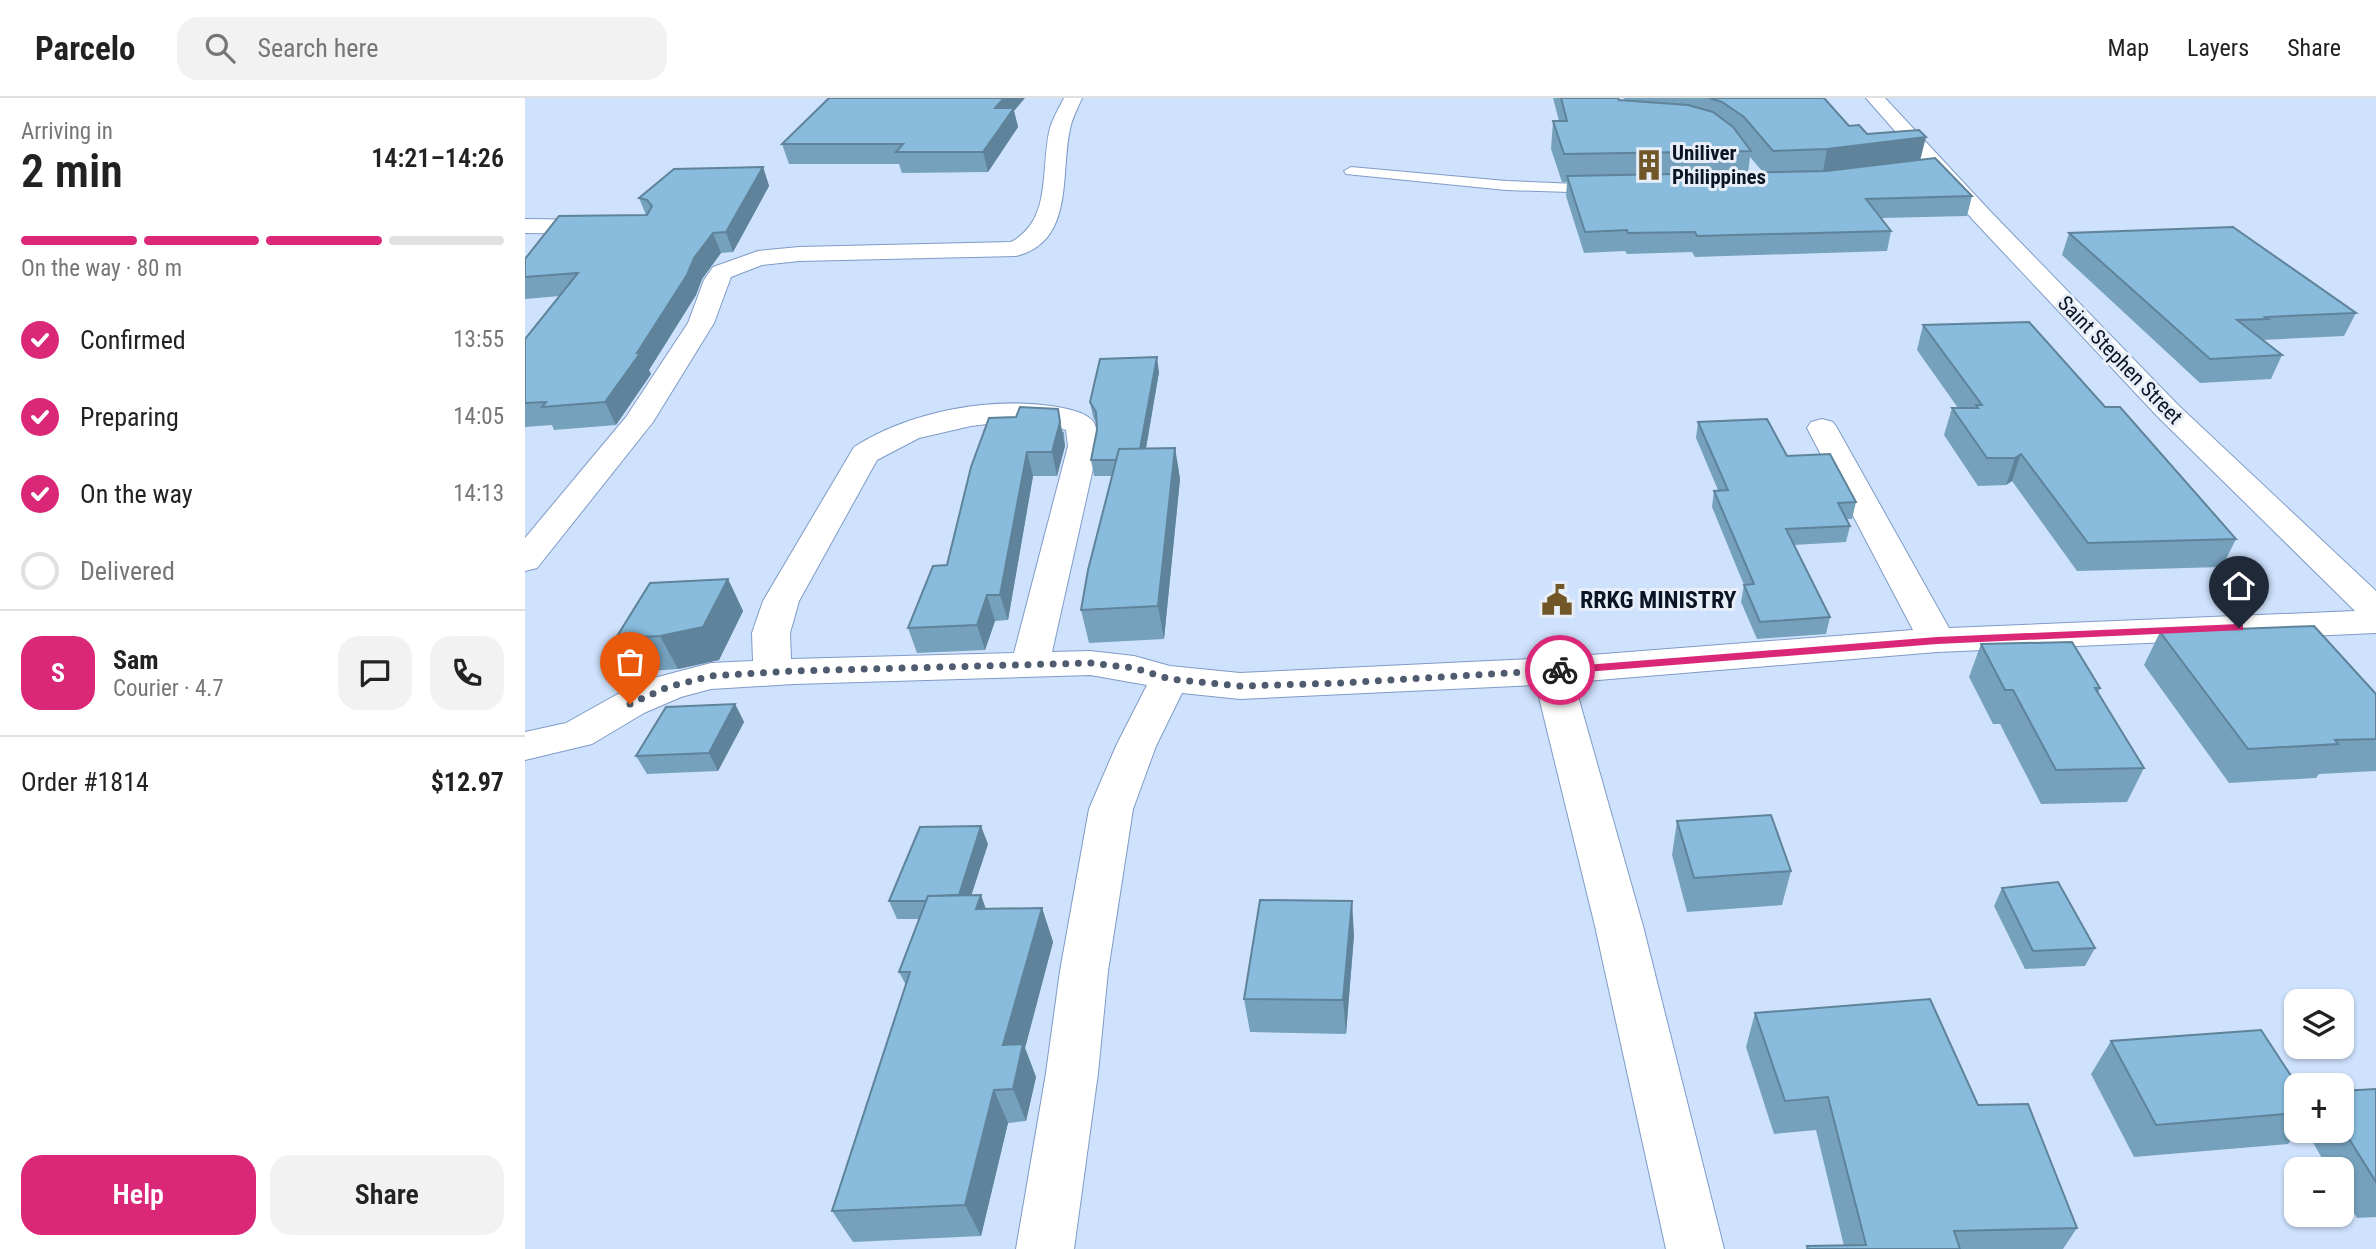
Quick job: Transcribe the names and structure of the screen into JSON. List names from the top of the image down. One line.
{"streets":{"street":["Saint Stephen Street"]},"places":{"building":["Uniliver Philippines"],"public building":["RRKG MINISTRY"]},"page":{"header":"Parcelo","search":"Search here","nav":["Map","Layers","Share"],"heading":["2 min","Arriving in","14:21–14:26"],"panel":["Sam","Courier · 4.7","Order #1814","$12.97"],"bar":"On the way · 80 m","list":[["Confirmed","13:55"],["Preparing","14:05"],["On the way","14:13"],"Delivered"],"round":"S","map_buttons":["+","−"],"buttons":["Help","Share"]}}
